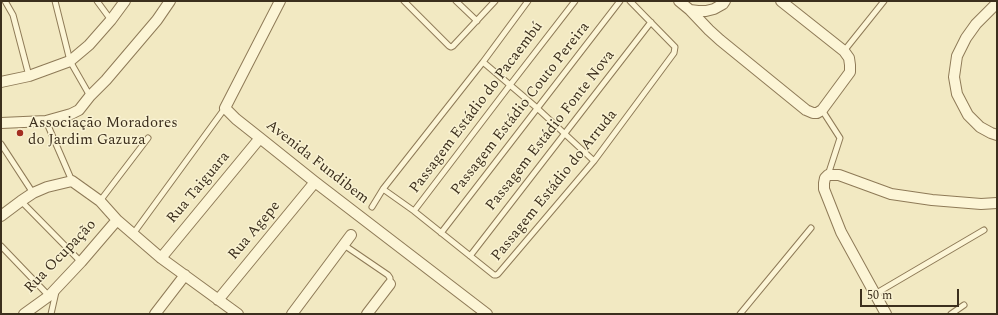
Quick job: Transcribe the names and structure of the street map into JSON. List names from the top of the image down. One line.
{"streets":{"street":["Avenida Fundibem","Rua Taiguara","Rua Agepe","Rua Ocupação"],"lane":["Passagem Estádio do Pacaembú","Passagem Estádio Couto Pereira","Passagem Estádio Fonte Nova","Passagem Estádio do Arruda"]},"crossings":[["Passagem Estádio do Pacaembú","Passagem Estádio do Arruda"],["Passagem Estádio Couto Pereira","Passagem Estádio do Arruda"],["Passagem Estádio Fonte Nova","Passagem Estádio do Arruda"],["Avenida Fundibem","Rua Taiguara"],["Avenida Fundibem","Rua Agepe"]],"places":["Associação Moradores do Jardim Gazuza"],"scale_bar":"50 m"}
